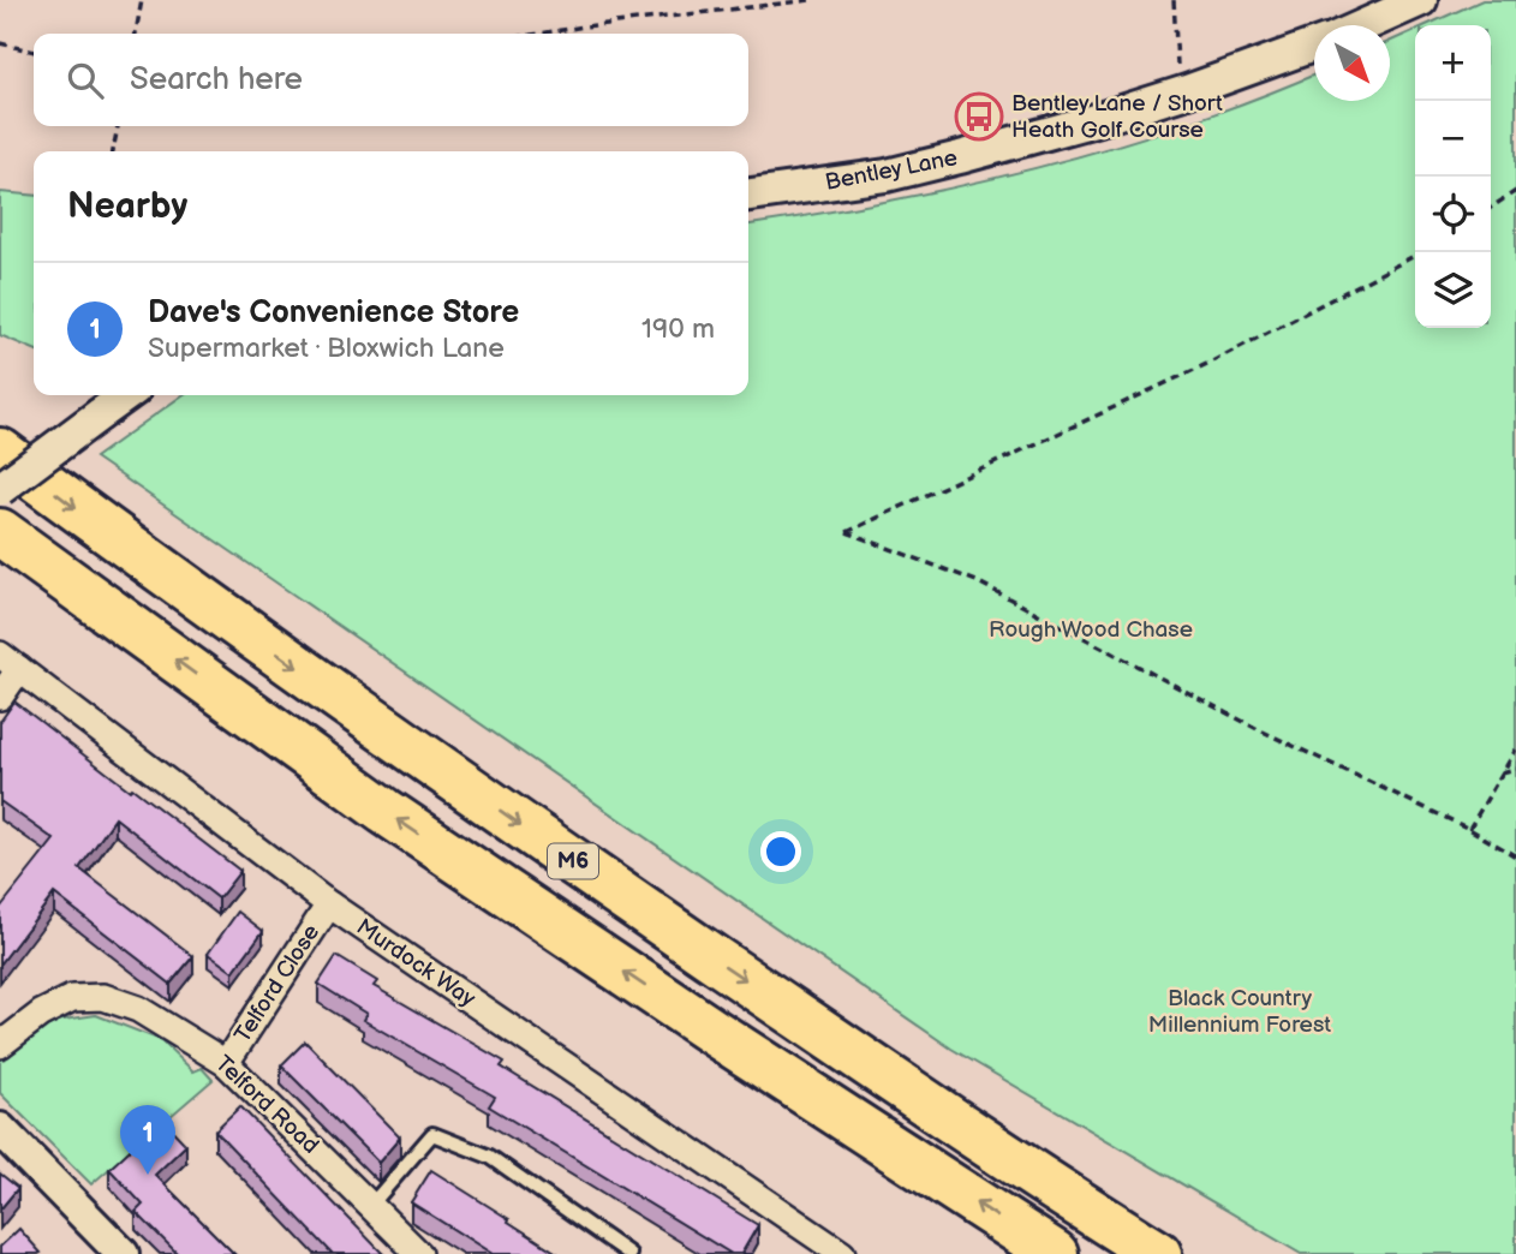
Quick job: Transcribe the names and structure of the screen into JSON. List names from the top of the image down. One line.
{"streets":{"highway":["M6"],"street":["Bentley Lane","Murdock Way","Telford Close","Telford Road"]},"crossings":[["Murdock Way","Telford Close"],["Telford Close","Telford Road"]],"parks":["Rough Wood Chase","Black Country Millennium Forest"],"places":{"bus stop":["Bentley Lane / Short Heath Golf Course"]},"north":"bottom right","page":{"map_buttons":["+","−"],"search":"Search here","heading":"Nearby","list":[{"mark":"1","name":"Dave's Convenience Store","note":"Supermarket · Bloxwich Lane","value":"190 m"}],"pins":"1"}}
